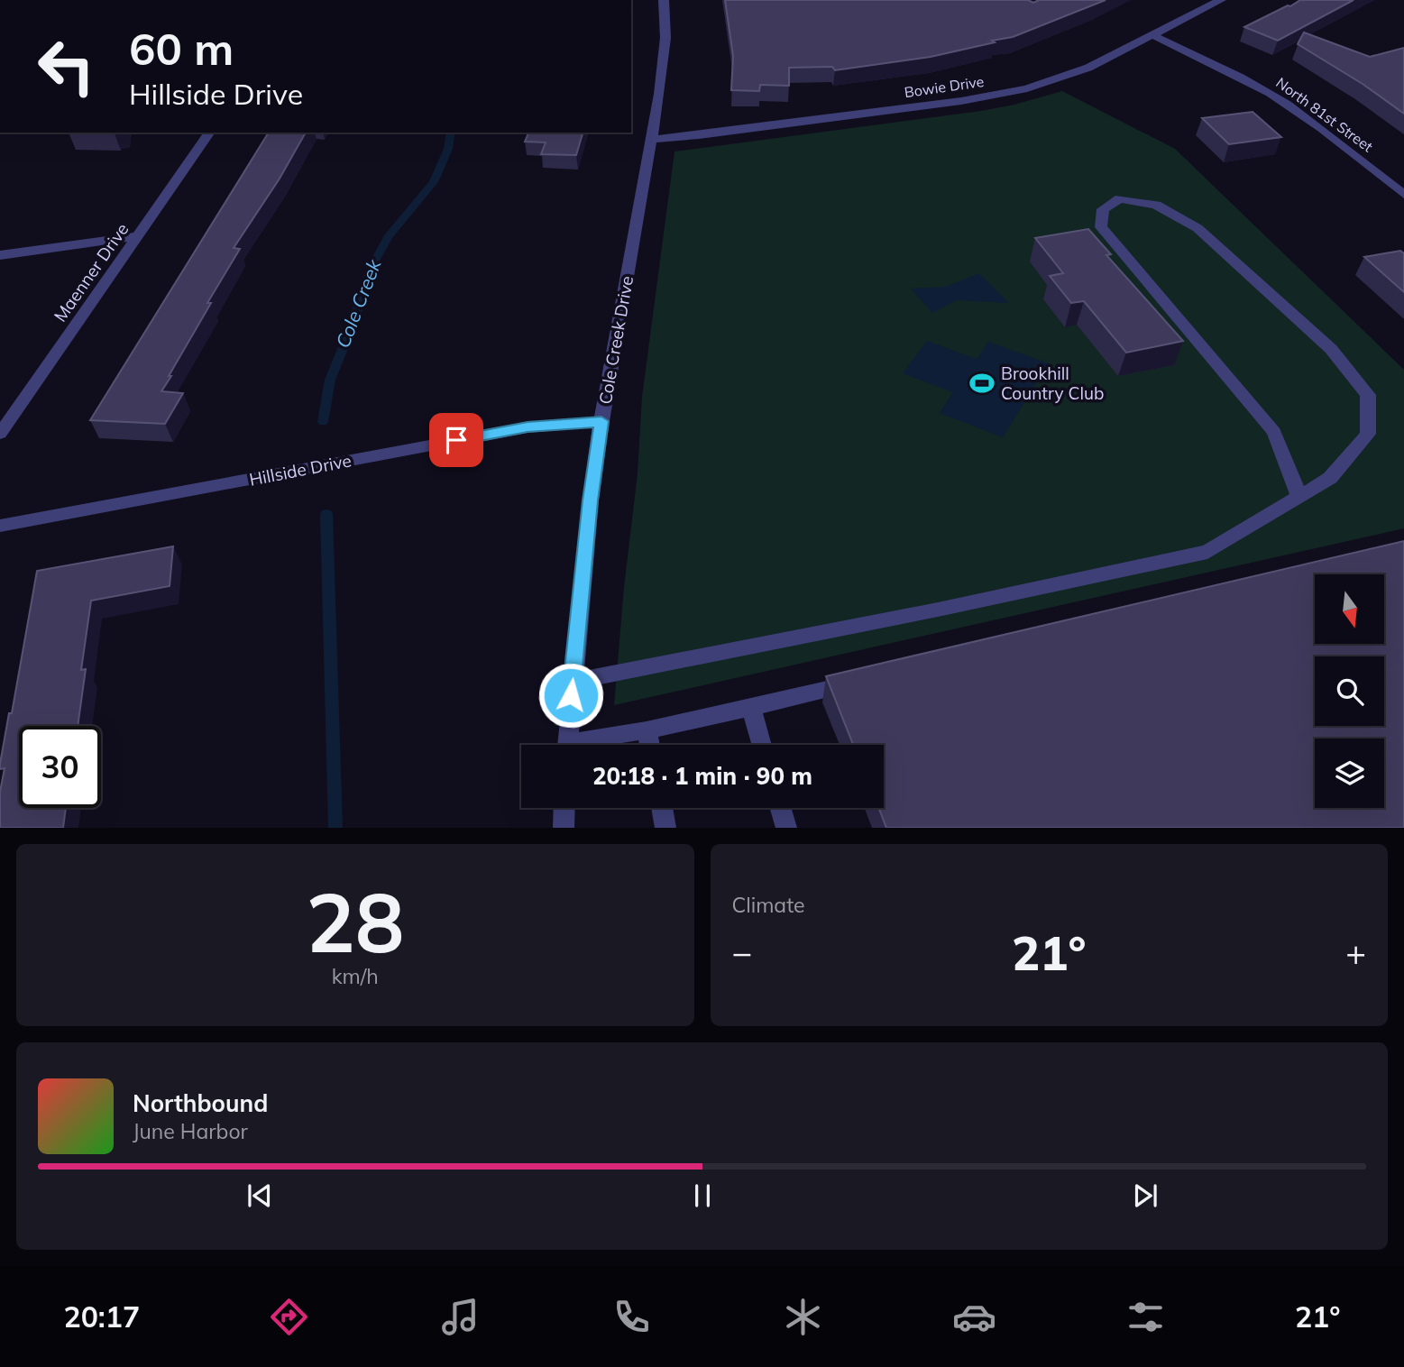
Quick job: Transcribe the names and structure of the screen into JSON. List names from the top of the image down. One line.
{"streets":{"street":["Bowie Drive","North 81st Street","Maenner Drive","Cole Creek Drive","Hillside Drive"]},"crossings":[["Bowie Drive","North 81st Street"],["Bowie Drive","Cole Creek Drive"],["Cole Creek Drive","Hillside Drive"]],"water":["Cole Creek"],"places":{"sports":["Brookhill Country Club"]},"north":"bottom","page":{"turn":["60 m","Hillside Drive"],"limit":"30","trip":"20:18 · 1 min · 90 m","tile":[["28","km/h"],"Climate"],"heat":["−","21°","+"],"song":["Northbound","June Harbor"],"tabs":["20:17","21°"]}}
